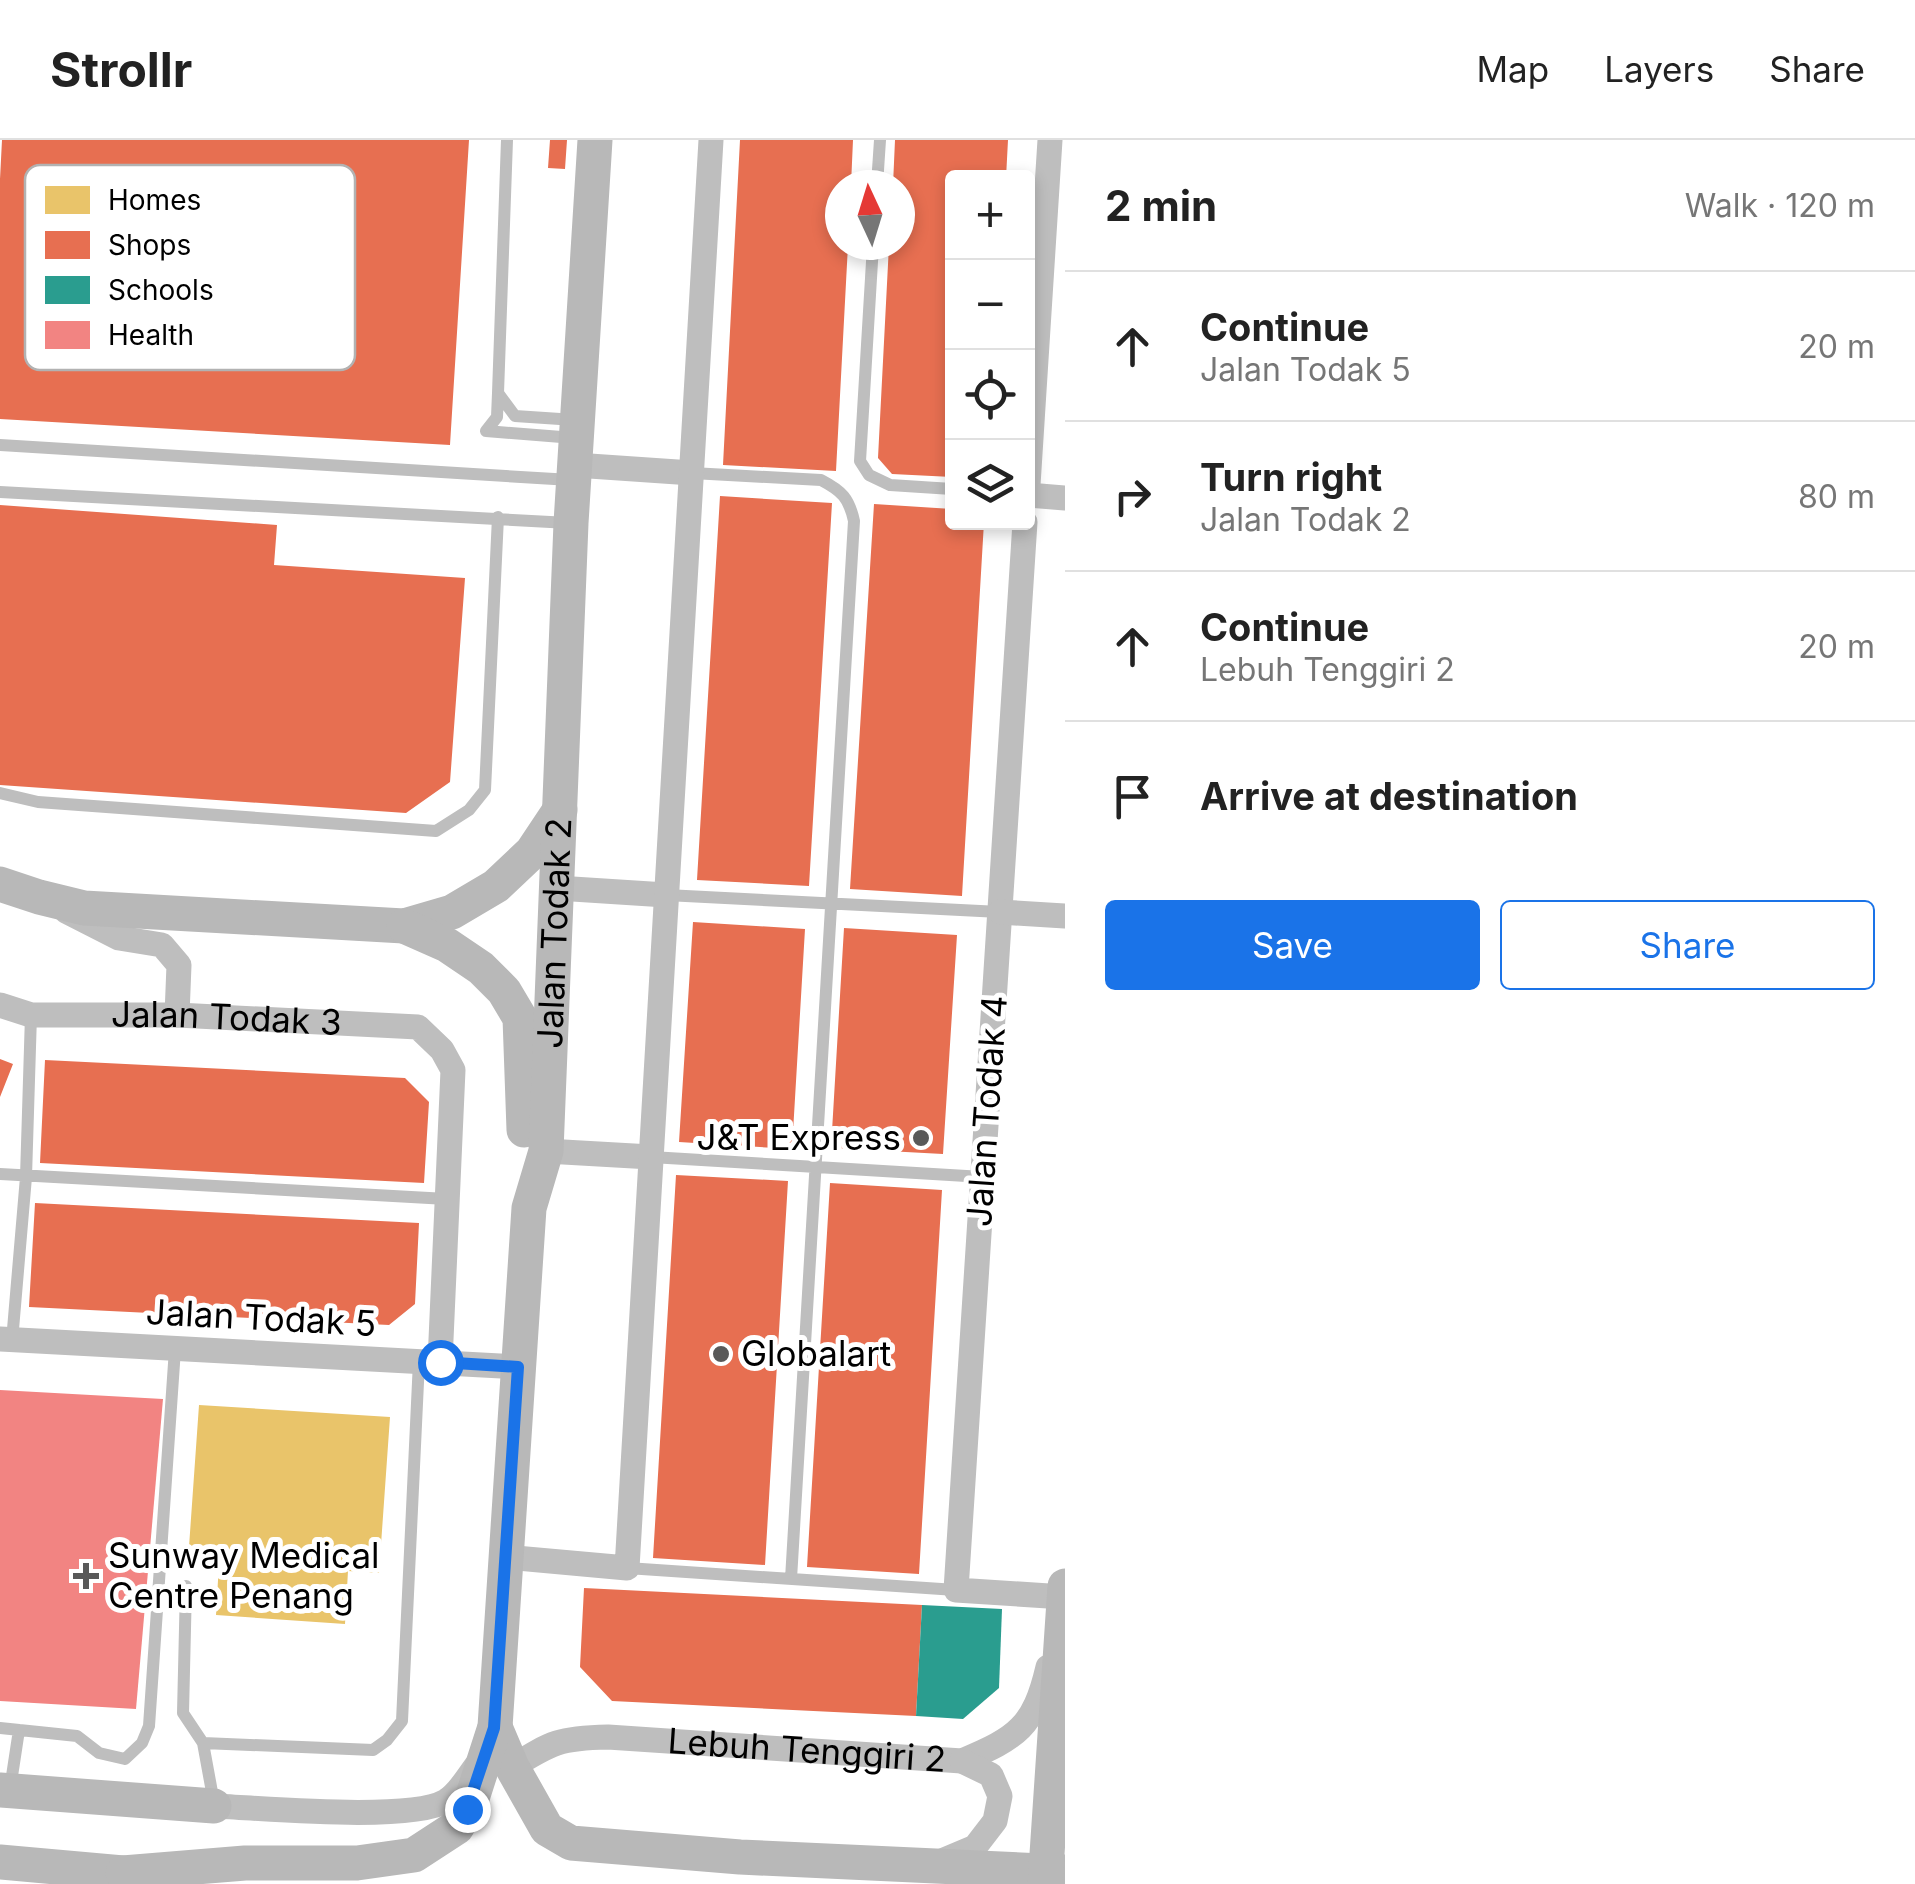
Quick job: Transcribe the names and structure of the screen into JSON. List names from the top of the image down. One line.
{"streets":{"main road":["Jalan Todak 2"],"street":["Jalan Todak 3","Jalan Todak 4","Jalan Todak 5","Lebuh Tenggiri 2"]},"crossings":[["Jalan Todak 2","Jalan Todak 5"],["Jalan Todak 2","Lebuh Tenggiri 2"]],"places":{"other":["J&T Express","Globalart"],"health":["Sunway Medical Centre Penang"]},"legend":["Homes","Shops","Schools","Health"],"north":"top","page":{"header":"Strollr","nav":["Map","Layers","Share"],"heading":["2 min","Walk · 120 m"],"map_buttons":["+","−"],"list":[["Continue","Jalan Todak 5","20 m"],["Turn right","Jalan Todak 2","80 m"],["Continue","Lebuh Tenggiri 2","20 m"],"Arrive at destination"],"buttons":["Save","Share"]}}
